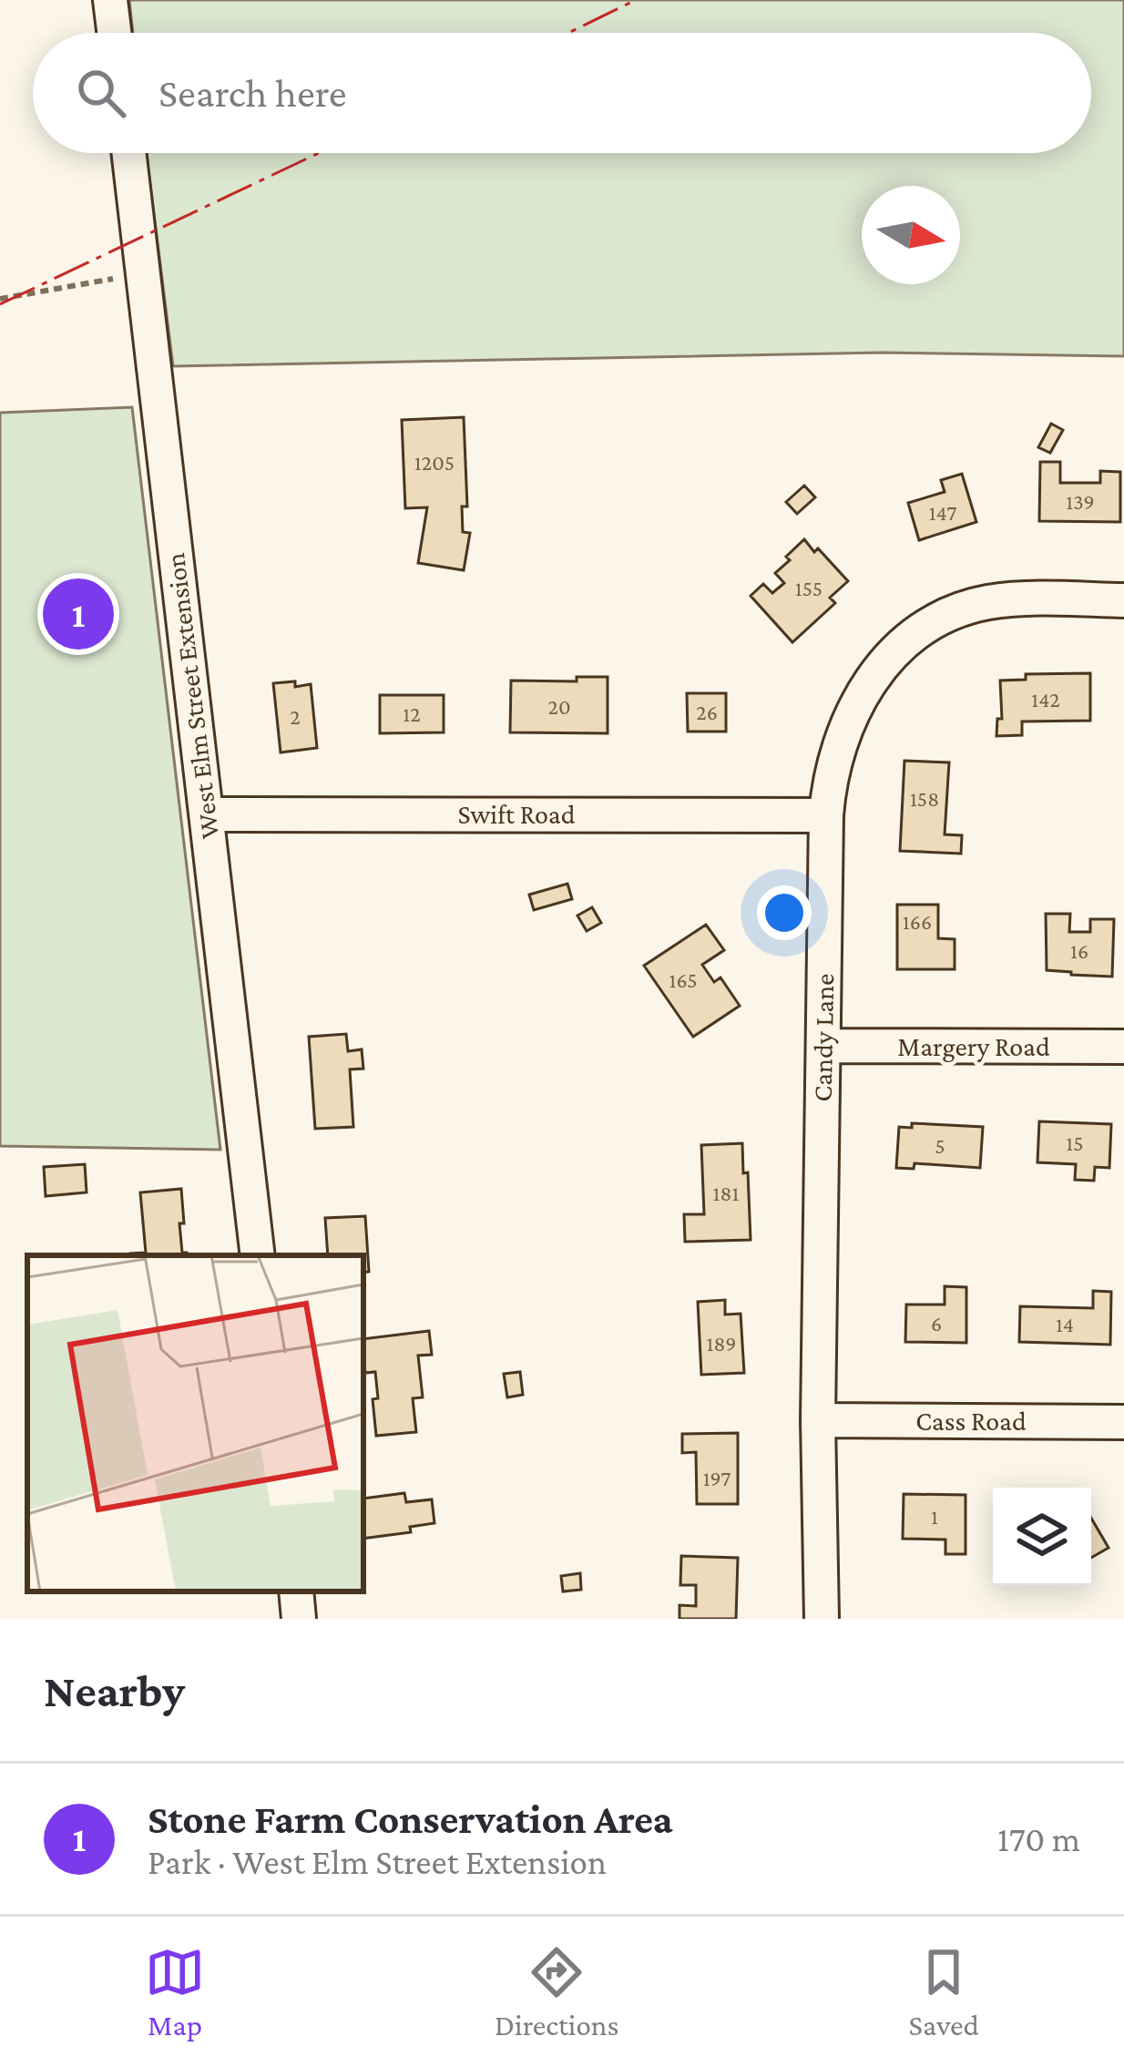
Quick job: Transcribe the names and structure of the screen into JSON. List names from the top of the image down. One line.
{"streets":{"street":["West Elm Street Extension","Swift Road","Candy Lane","Margery Road","Cass Road"]},"crossings":[["West Elm Street Extension","Swift Road"],["Swift Road","Candy Lane"],["Candy Lane","Margery Road"],["Candy Lane","Cass Road"]],"house_numbers":["1205","139","147","155","142","20","26","12","2","158","166","16","165","15","5","181","6","14","189","197","1"],"north":"right","page":{"search":"Search here","pins":"1","heading":"Nearby","list":[{"mark":"1","name":"Stone Farm Conservation Area","note":"Park · West Elm Street Extension","value":"170 m"}],"nav":["Map","Directions","Saved"]}}
